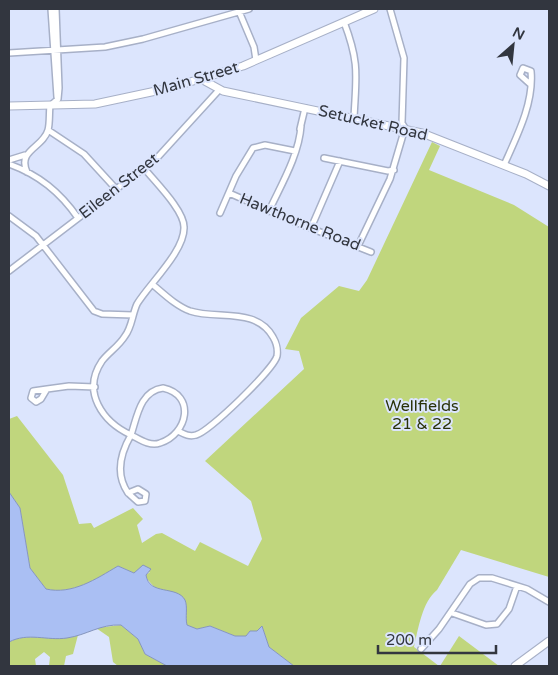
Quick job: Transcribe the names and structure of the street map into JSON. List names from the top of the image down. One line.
{"streets":{"main road":["Main Street","Setucket Road"],"street":["Eileen Street","Hawthorne Road"]},"crossings":[["Main Street","Setucket Road"],["Setucket Road","Eileen Street"]],"parks":["Wellfields 21 & 22"],"scale_bar":"200 m","north":"top right"}
